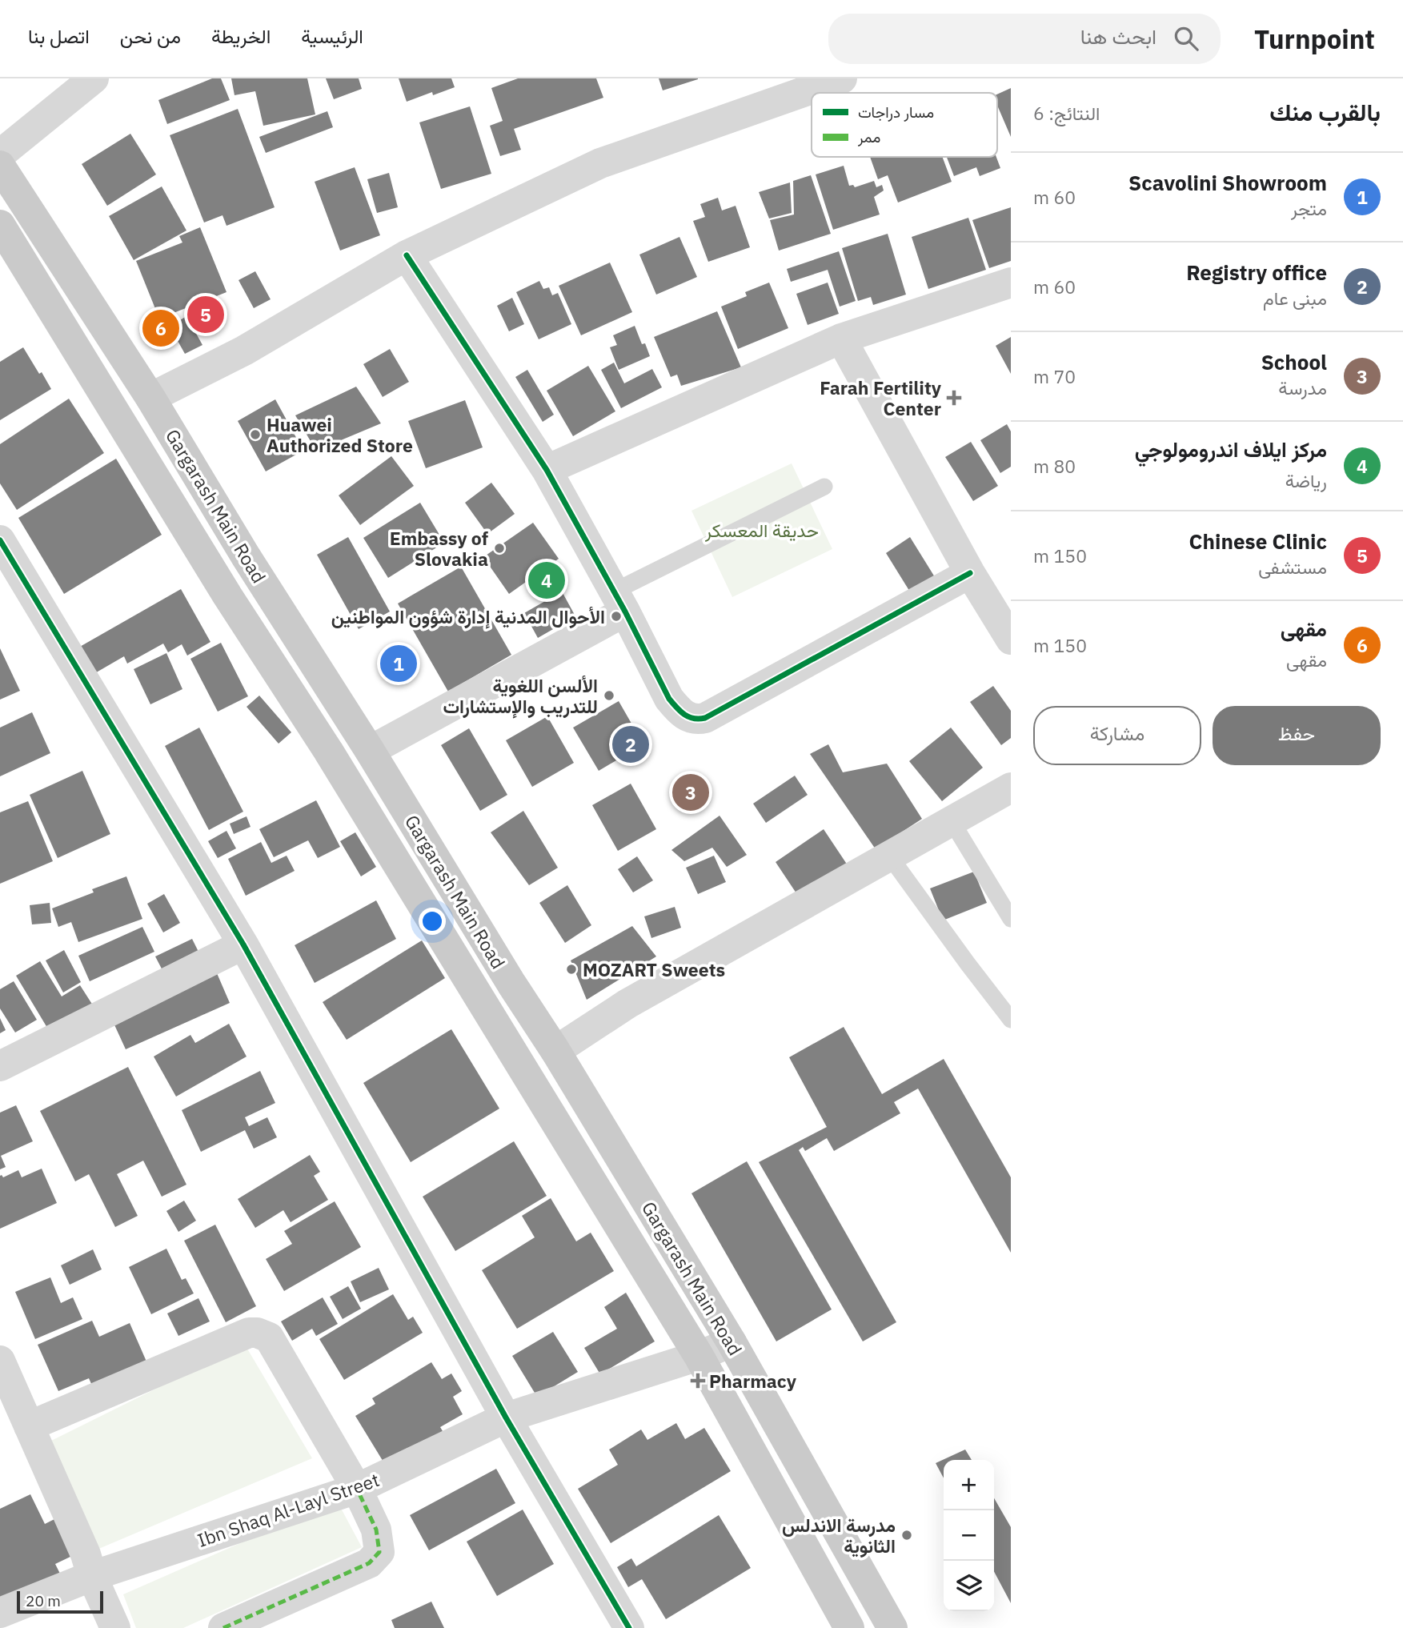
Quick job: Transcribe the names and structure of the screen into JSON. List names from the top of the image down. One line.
{"streets":{"main road":["Gargarash Main Road"],"street":["Ibn Shaq Al-Layl Street"]},"crossings":[["Gargarash Main Road","Ibn Shaq Al-Layl Street"]],"parks":["حديقة المعسكر"],"places":{"health":["Farah Fertility Center","Pharmacy"],"other":["Huawei Authorized Store","Embassy of Slovakia","الأحوال المدنية إدارة شؤون المواطنين","الألسن اللغوية للتدريب والإستشارات","MOZART Sweets","مدرسة الاندلس الثانوية"]},"legend":["مسار دراجات","ممر"],"scale_bar":"20 m","page":{"header":"Turnpoint","search":"ابحث هنا","nav":["الرئيسية","الخريطة","من نحن","اتصل بنا"],"heading":["بالقرب منك","النتائج: 6"],"list":[{"mark":"1","name":"Scavolini Showroom","note":"متجر","value":"60 m"},{"mark":"2","name":"Registry office","note":"مبنى عام","value":"60 m"},{"mark":"3","name":"School","note":"مدرسة","value":"70 m"},{"mark":"4","name":"مركز ايلاف اندرومولوجي","note":"رياضة","value":"80 m"},{"mark":"5","name":"Chinese Clinic","note":"مستشفى","value":"150 m"},{"mark":"6","name":"مقهى","note":"مقهى","value":"150 m"}],"pins":["5","6","4","1","2","3"],"buttons":["حفظ","مشاركة"],"map_buttons":["+","−"],"scale":"20 m"}}
